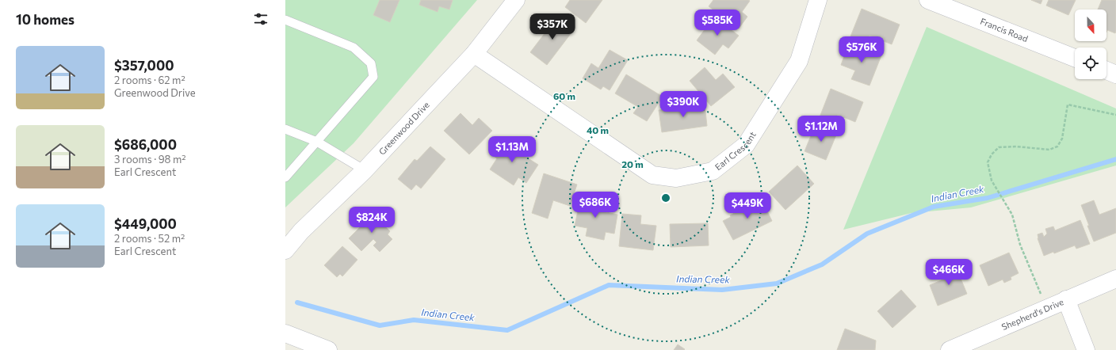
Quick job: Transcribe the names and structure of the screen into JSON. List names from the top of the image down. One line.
{"streets":{"street":["Francis Road","Greenwood Drive","Earl Crescent","Shepherd's Drive"]},"crossings":[["Greenwood Drive","Earl Crescent"]],"water":["Indian Creek"],"north":"bottom","page":{"heading":"10 homes","price":["$585K","$357K","$576K","$390K","$1.12M","$1.13M","$686K","$449K","$824K","$466K"],"list":[{"name":"$357,000","note":"2 rooms · 62 m² · Greenwood Drive"},{"name":"$686,000","note":"3 rooms · 98 m² · Earl Crescent"},{"name":"$449,000","note":"2 rooms · 52 m² · Earl Crescent"}]},"rings":["60 m","40 m","20 m"]}
